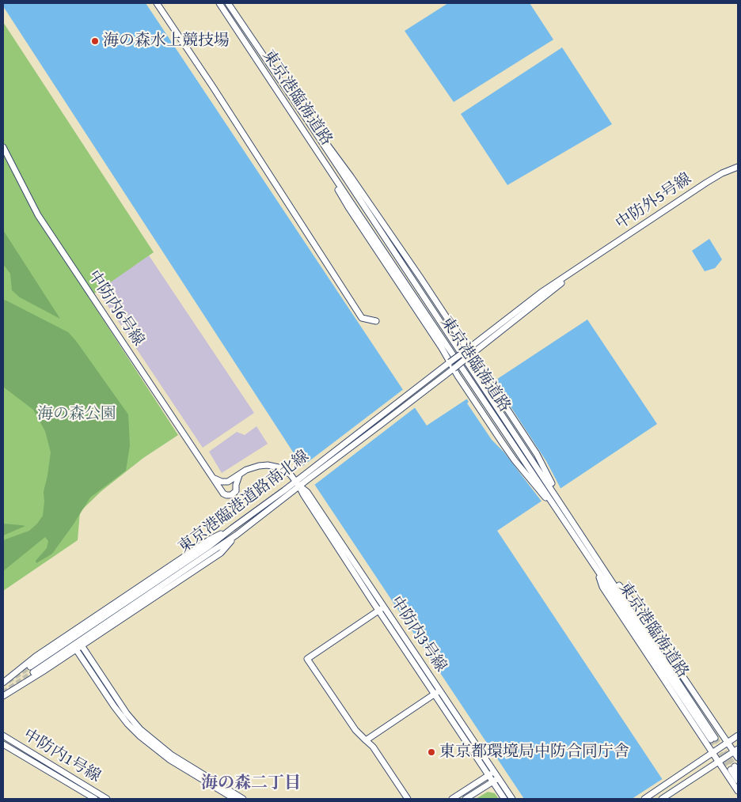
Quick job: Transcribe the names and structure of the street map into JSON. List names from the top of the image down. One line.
{"streets":{"street":["東京港臨海道路","中防外5号線","中防内6号線","東京港臨港道路南北線","中防内3号線","中防内1号線"]},"crossings":[["中防外5号線","東京港臨港道路南北線"],["東京港臨港道路南北線","中防内3号線"]],"districts":["海の森二丁目"],"parks":["海の森公園"],"places":["海の森水上競技場","東京都環境局中防合同庁舎"]}
